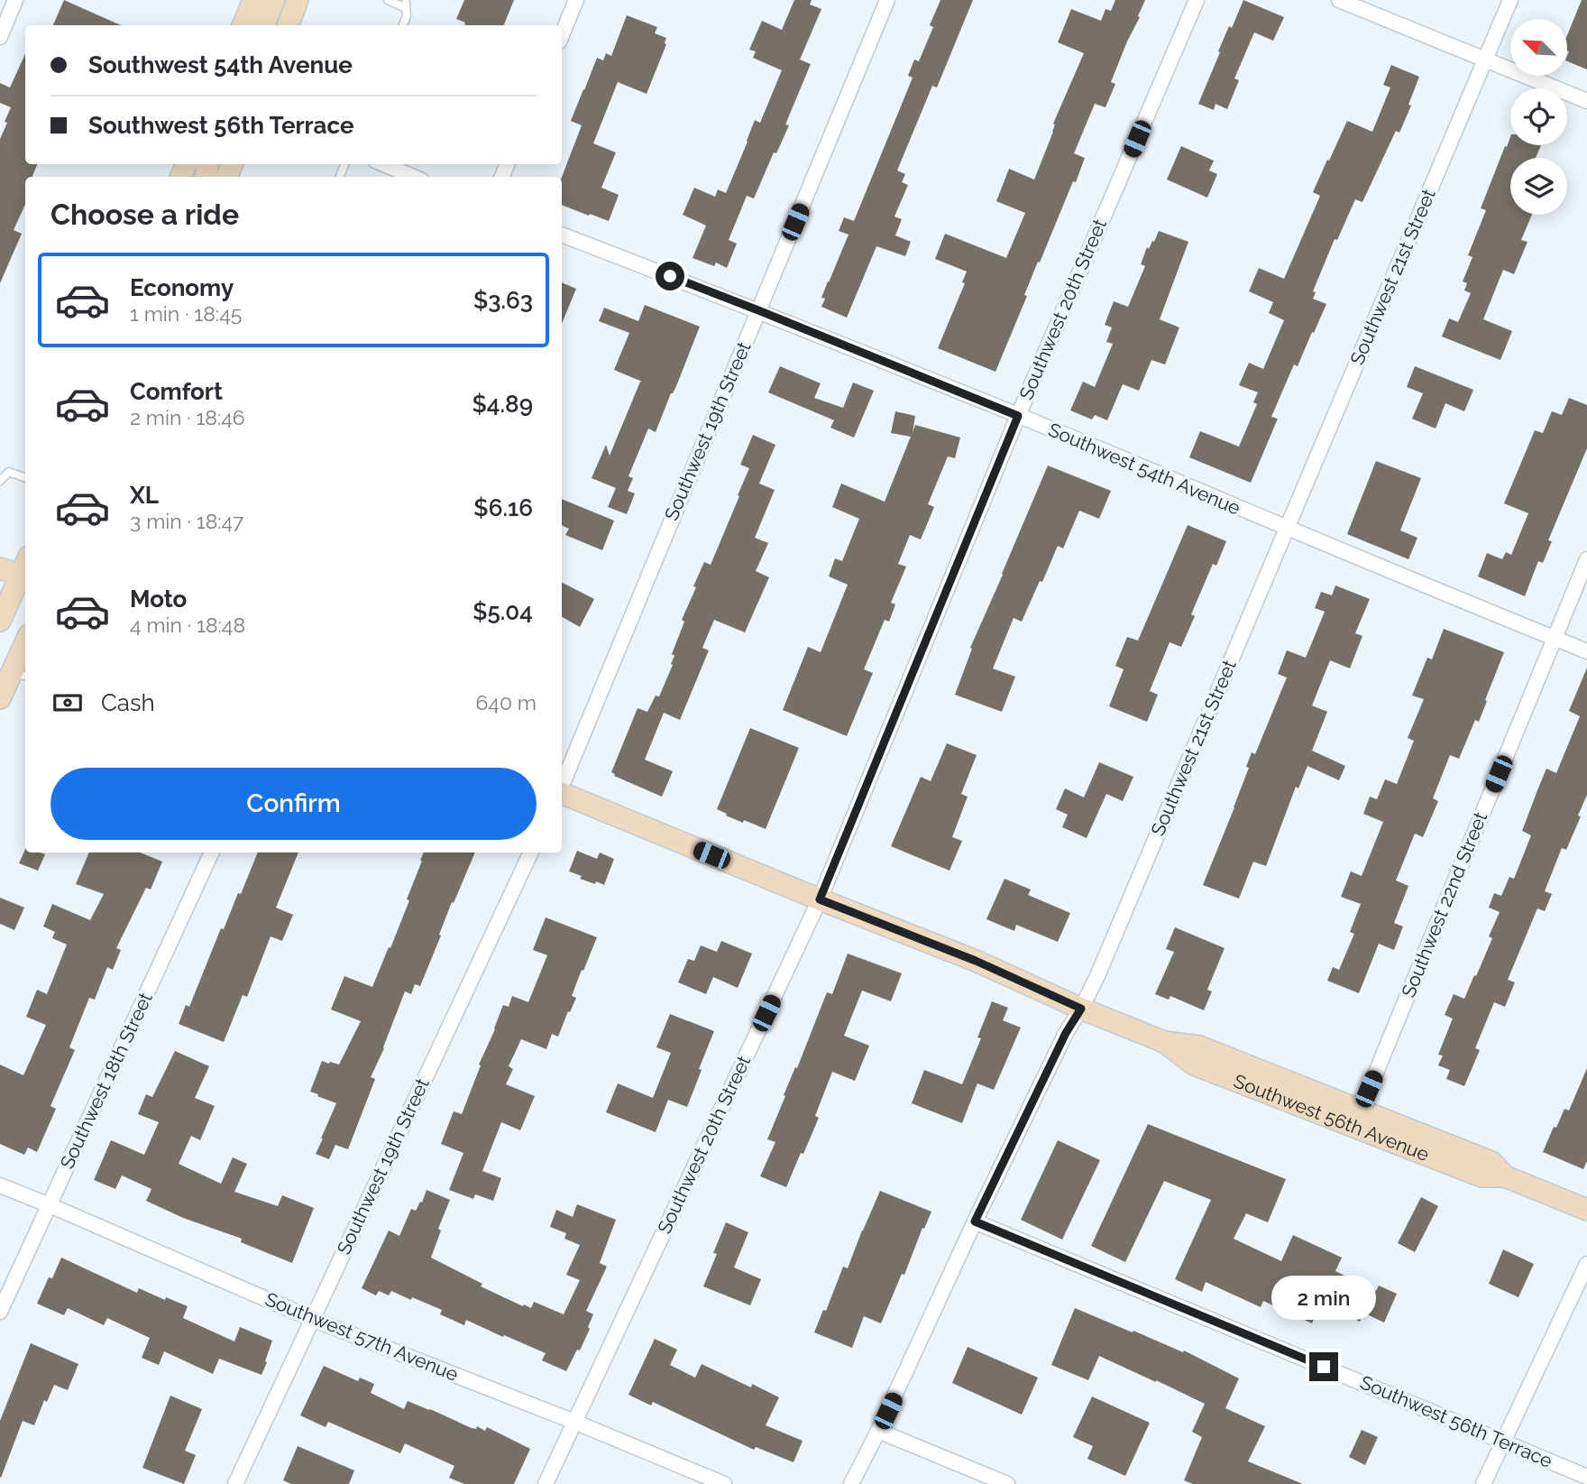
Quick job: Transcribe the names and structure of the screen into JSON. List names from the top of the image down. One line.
{"streets":{"street":["Southwest 21st Street","Southwest 20th Street","Southwest 19th Street","Southwest 54th Avenue","Southwest 22nd Street","Southwest 18th Street","Southwest 56th Avenue","Southwest 57th Avenue","Southwest 56th Terrace"]},"crossings":[["Southwest 21st Street","Southwest 54th Avenue"],["Southwest 21st Street","Southwest 56th Avenue"],["Southwest 21st Street","Southwest 56th Terrace"],["Southwest 20th Street","Southwest 54th Avenue"],["Southwest 20th Street","Southwest 56th Avenue"],["Southwest 20th Street","Southwest 57th Avenue"],["Southwest 19th Street","Southwest 54th Avenue"],["Southwest 19th Street","Southwest 57th Avenue"],["Southwest 54th Avenue","Southwest 22nd Street"],["Southwest 22nd Street","Southwest 56th Avenue"],["Southwest 18th Street","Southwest 57th Avenue"]],"north":"top left","page":{"banner":["Southwest 54th Avenue","Southwest 56th Terrace"],"heading":"Choose a ride","list":[{"name":"Economy","note":"1 min · 18:45","value":"$3.63"},{"name":"Comfort","note":"2 min · 18:46","value":"$4.89"},{"name":"XL","note":"3 min · 18:47","value":"$6.16"},{"name":"Moto","note":"4 min · 18:48","value":"$5.04"}],"pay":["Cash","640 m"],"buttons":"Confirm","bubble":"2 min"}}
